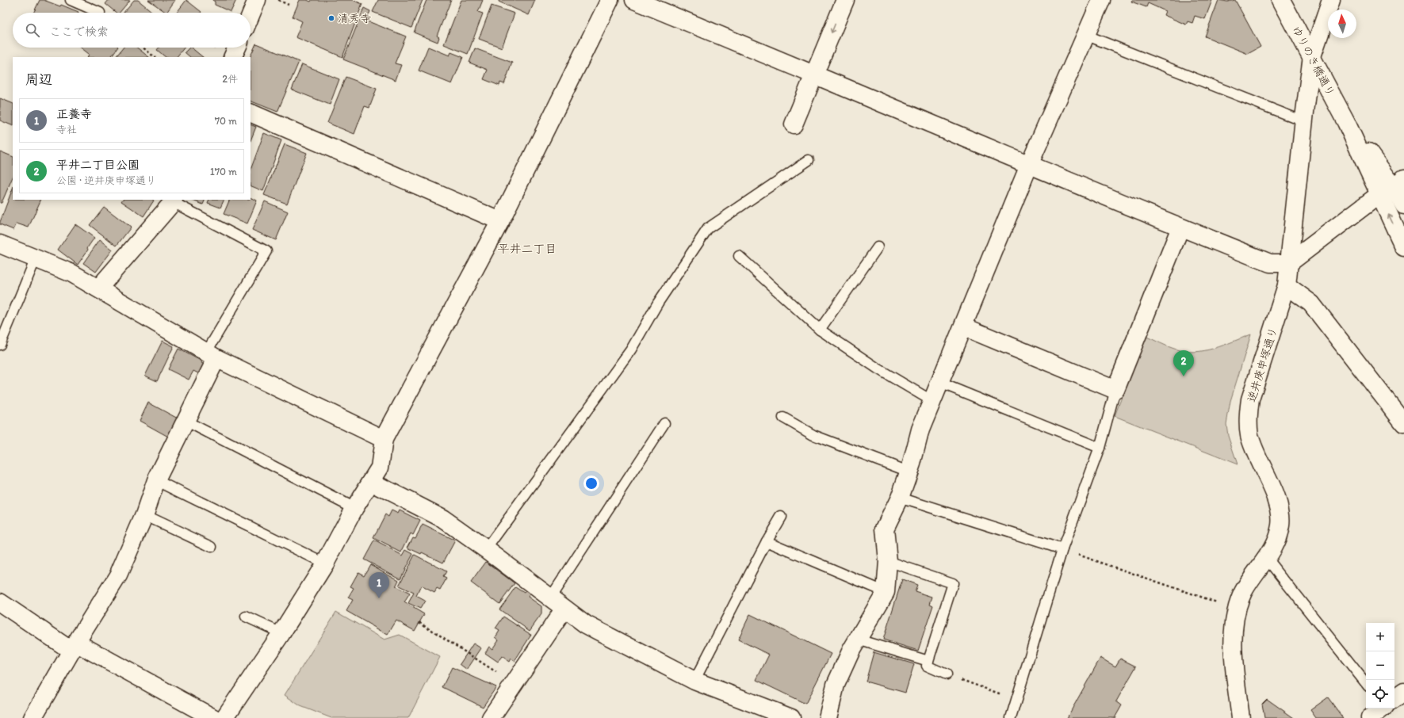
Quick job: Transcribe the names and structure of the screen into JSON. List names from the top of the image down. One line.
{"streets":{"street":["ゆりのき橋通り","逆井庚申塚通り"]},"crossings":[["ゆりのき橋通り","逆井庚申塚通り"]],"districts":["平井二丁目"],"places":["清秀寺"],"north":"top","page":{"search":"ここで検索","heading":["周辺","2件"],"list":[{"mark":"1","name":"正養寺","note":"寺社","value":"70 m"},{"mark":"2","name":"平井二丁目公園","note":"公園 · 逆井庚申塚通り","value":"170 m"}],"pins":["2","1"],"map_buttons":["+","−"]}}
